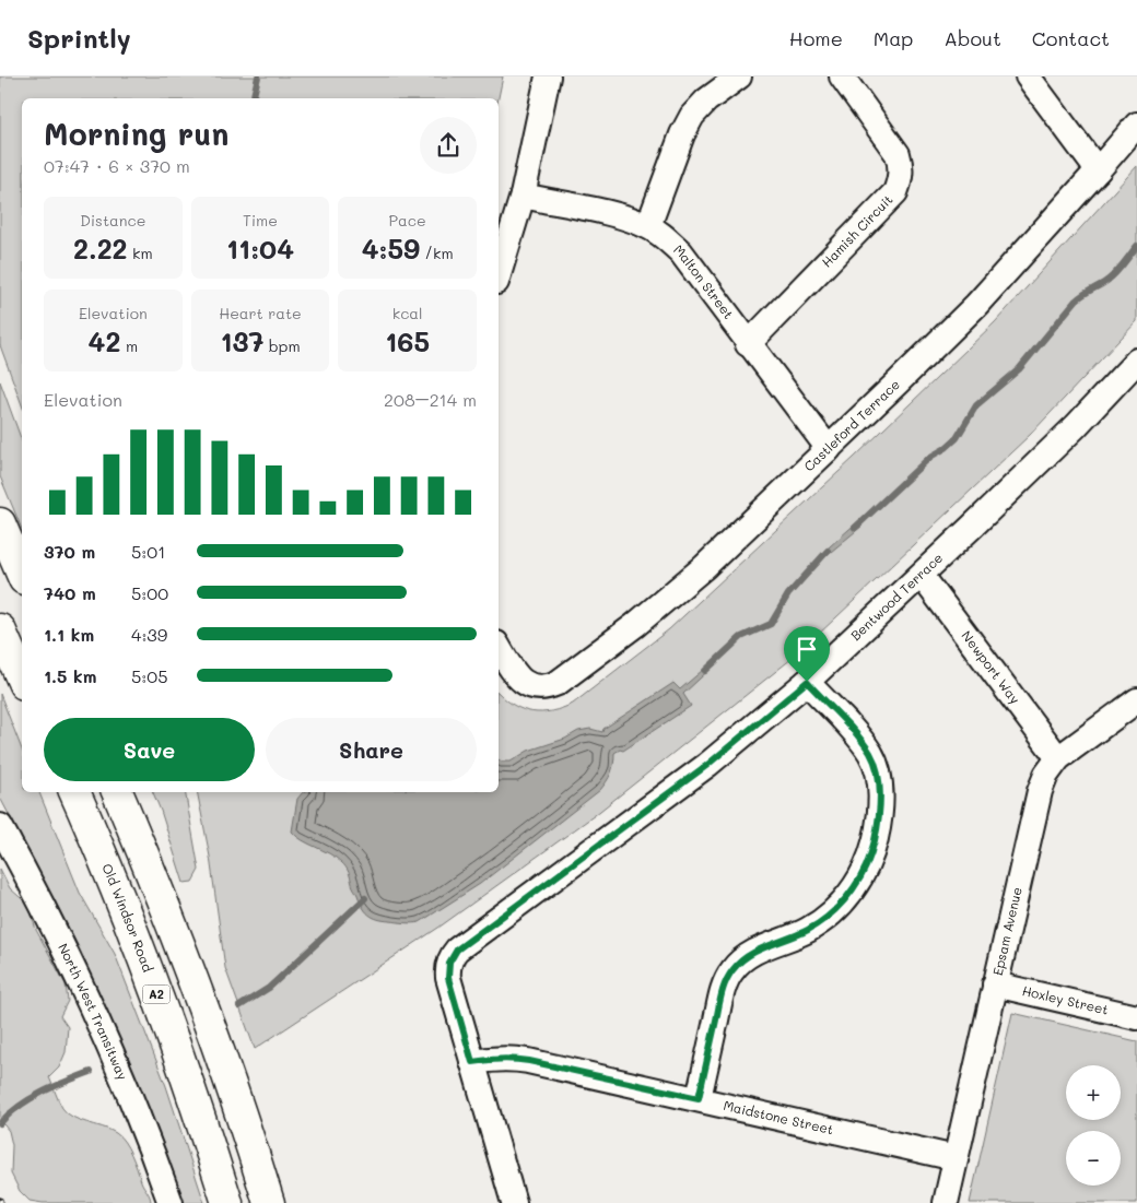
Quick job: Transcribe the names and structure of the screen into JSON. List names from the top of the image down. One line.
{"streets":{"highway":["Old Windsor Road","A2"],"street":["Hamish Circuit","Malton Street","Castleford Terrace","Bentwood Terrace","Newport Way","Epsam Avenue","Hoxley Street","North West Transitway","Maidstone Street"]},"crossings":[["Hamish Circuit","Malton Street"],["Malton Street","Castleford Terrace"],["Bentwood Terrace","Newport Way"],["Bentwood Terrace","Maidstone Street"],["Newport Way","Epsam Avenue"],["Epsam Avenue","Hoxley Street"],["Epsam Avenue","Maidstone Street"]],"page":{"header":"Sprintly","nav":["Home","Map","About","Contact"],"heading":["Morning run","07:47 · 6 × 370 m"],"stats":[["Distance","2.22 km"],["Time","11:04"],["Pace","4:59 /km"],["Elevation","42 m"],["Heart rate","137 bpm"],["kcal","165"]],"chart":["Elevation","208–214 m"],"list":[{"name":"370 m","note":"5:01"},{"name":"740 m","note":"5:00"},{"name":"1.1 km","note":"4:39"},{"name":"1.5 km","note":"5:05"}],"buttons":["Save","Share"],"map_buttons":["+","−"]}}
